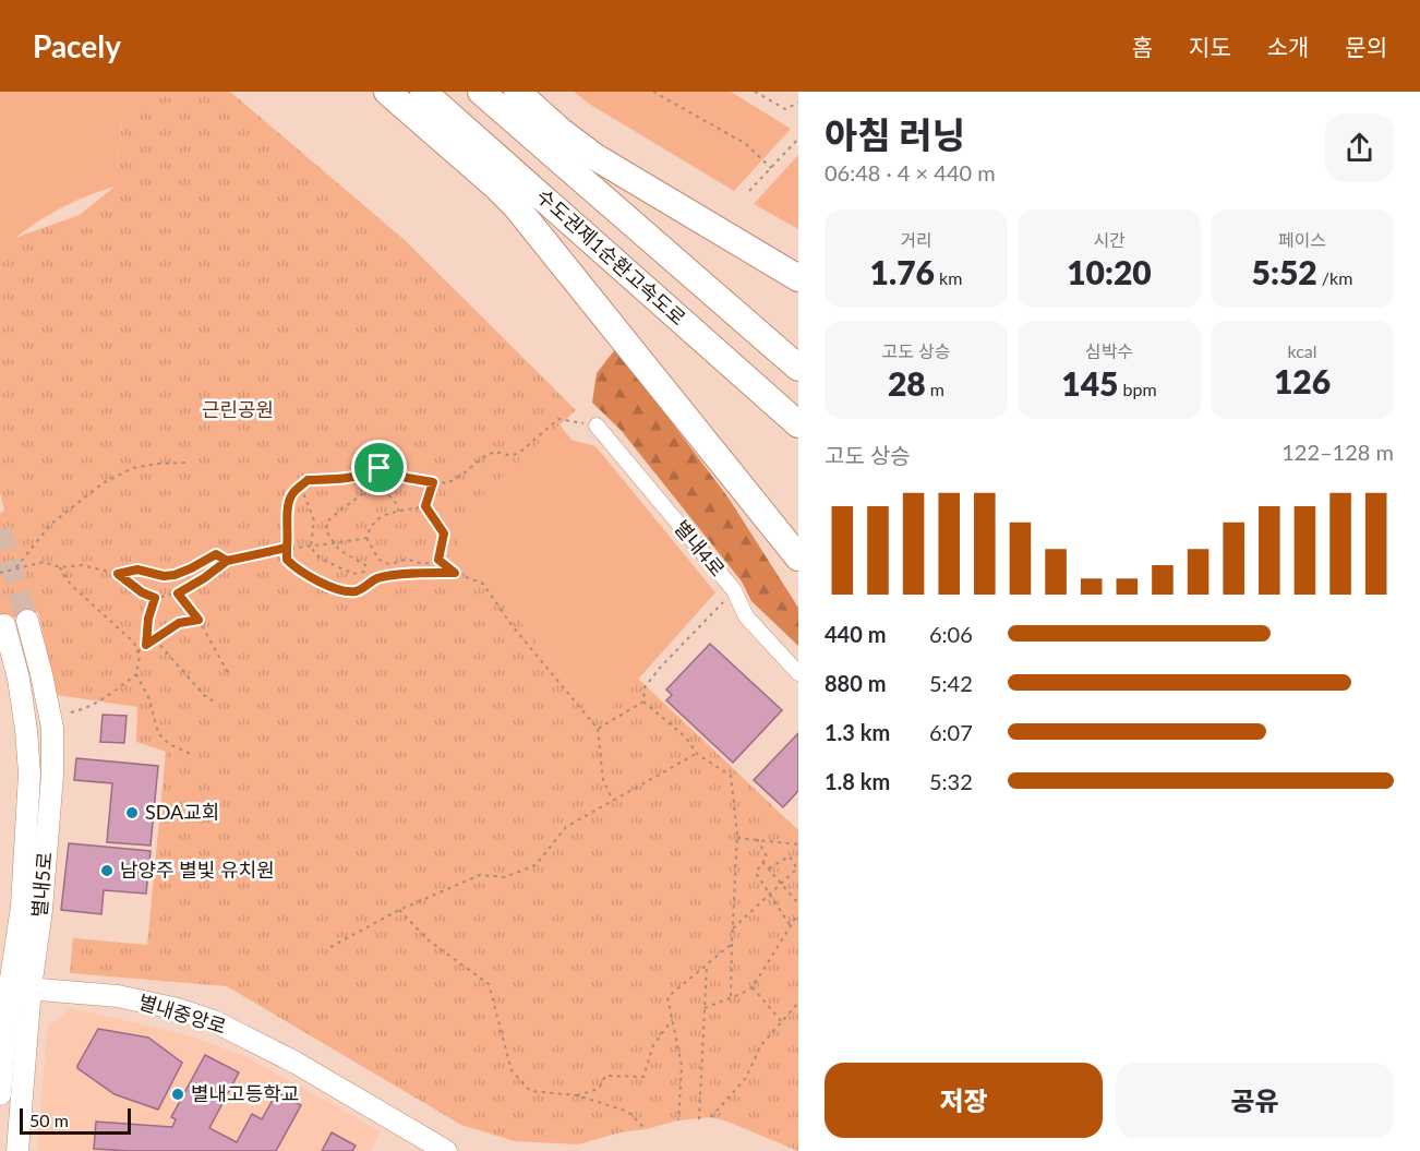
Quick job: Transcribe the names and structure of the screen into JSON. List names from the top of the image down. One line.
{"streets":{"highway":["수도권제1순환고속도로"],"street":["별내4로","별내5로","별내중앙로"]},"crossings":[["별내5로","별내중앙로"]],"parks":["근린공원"],"places":["SDA교회","남양주 별빛 유치원","별내고등학교"],"scale_bar":"50 m","page":{"header":"Pacely","nav":["홈","지도","소개","문의"],"heading":["아침 러닝","06:48 · 4 × 440 m"],"stats":[["거리","1.76 km"],["시간","10:20"],["페이스","5:52 /km"],["고도 상승","28 m"],["심박수","145 bpm"],["kcal","126"]],"chart":["고도 상승","122–128 m"],"list":[{"name":"440 m","note":"6:06"},{"name":"880 m","note":"5:42"},{"name":"1.3 km","note":"6:07"},{"name":"1.8 km","note":"5:32"}],"buttons":["저장","공유"],"scale":"50 m"}}
